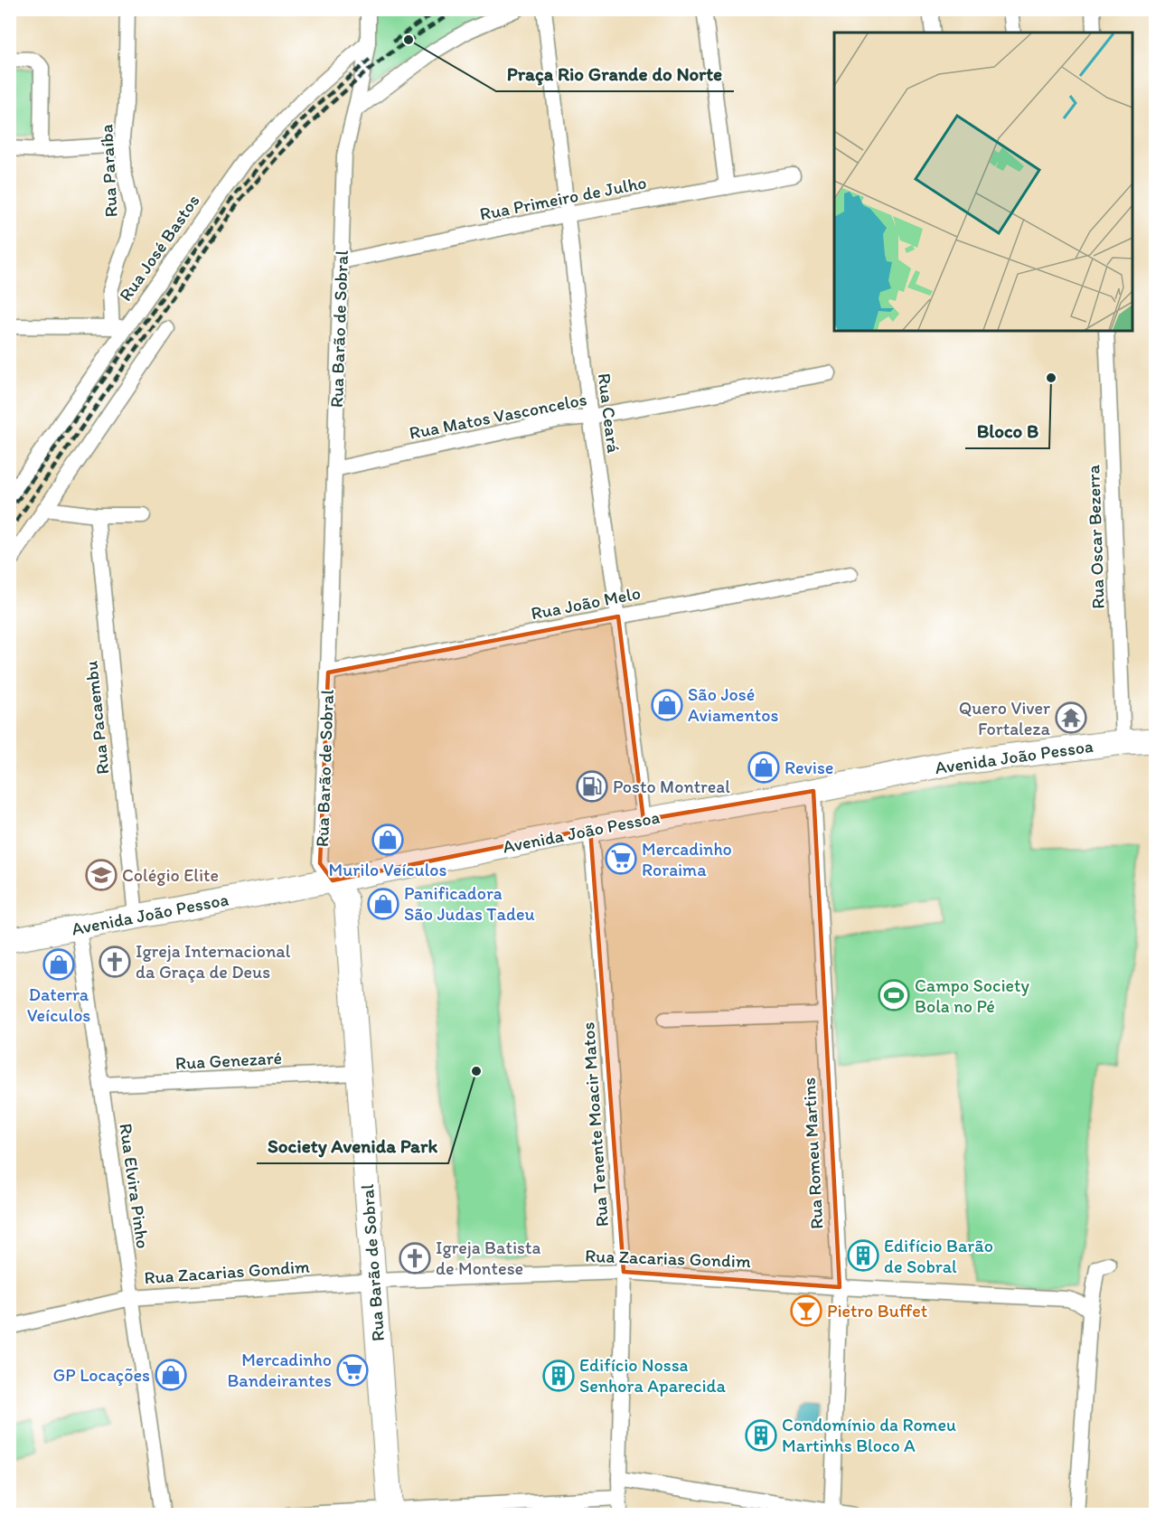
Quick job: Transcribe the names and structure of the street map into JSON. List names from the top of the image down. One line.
{"streets":{"main road":["Rua Barão de Sobral","Avenida João Pessoa"],"street":["Rua Paraíba","Rua Primeiro de Julho","Rua José Bastos","Rua Ceará","Rua Matos Vasconcelos","Rua Oscar Bezerra","Rua João Melo","Rua Pacaembu","Rua Genezaré","Rua Tenente Moacir Matos","Rua Romeu Martins","Rua Elvira Pinho","Rua Zacarias Gondim"]},"crossings":[["Rua Paraíba","Rua José Bastos"],["Rua Primeiro de Julho","Rua Barão de Sobral"],["Rua Primeiro de Julho","Rua Ceará"],["Rua José Bastos","Rua Barão de Sobral"],["Rua Barão de Sobral","Rua Matos Vasconcelos"],["Rua Barão de Sobral","Rua João Melo"],["Rua Barão de Sobral","Avenida João Pessoa"],["Rua Barão de Sobral","Rua Genezaré"],["Rua Barão de Sobral","Rua Zacarias Gondim"],["Rua Ceará","Rua Matos Vasconcelos"],["Rua Ceará","Rua João Melo"],["Rua Ceará","Avenida João Pessoa"],["Rua Oscar Bezerra","Avenida João Pessoa"],["Rua Pacaembu","Avenida João Pessoa"],["Avenida João Pessoa","Rua Tenente Moacir Matos"],["Avenida João Pessoa","Rua Romeu Martins"],["Avenida João Pessoa","Rua Elvira Pinho"],["Rua Genezaré","Rua Elvira Pinho"],["Rua Tenente Moacir Matos","Rua Zacarias Gondim"],["Rua Romeu Martins","Rua Zacarias Gondim"],["Rua Elvira Pinho","Rua Zacarias Gondim"]],"places":{"other":["Praça Rio Grande do Norte","Bloco B","Society Avenida Park"],"shop":["São José Aviamentos","Revise","Murilo Veículos","Panificadora São Judas Tadeu","Daterra Veículos","GP Locações"],"temple":["Quero Viver Fortaleza"],"fuel station":["Posto Montreal"],"supermarket":["Mercadinho Roraima","Mercadinho Bandeirantes"],"school or university":["Colégio Elite"],"church":["Igreja Internacional da Graça de Deus","Igreja Batista de Montese"],"sports":["Campo Society Bola no Pé"],"building":["Edifício Barão de Sobral","Edifício Nossa Senhora Aparecida","Condomínio da Romeu Martinhs Bloco A"],"bar":["Pietro Buffet"]}}
